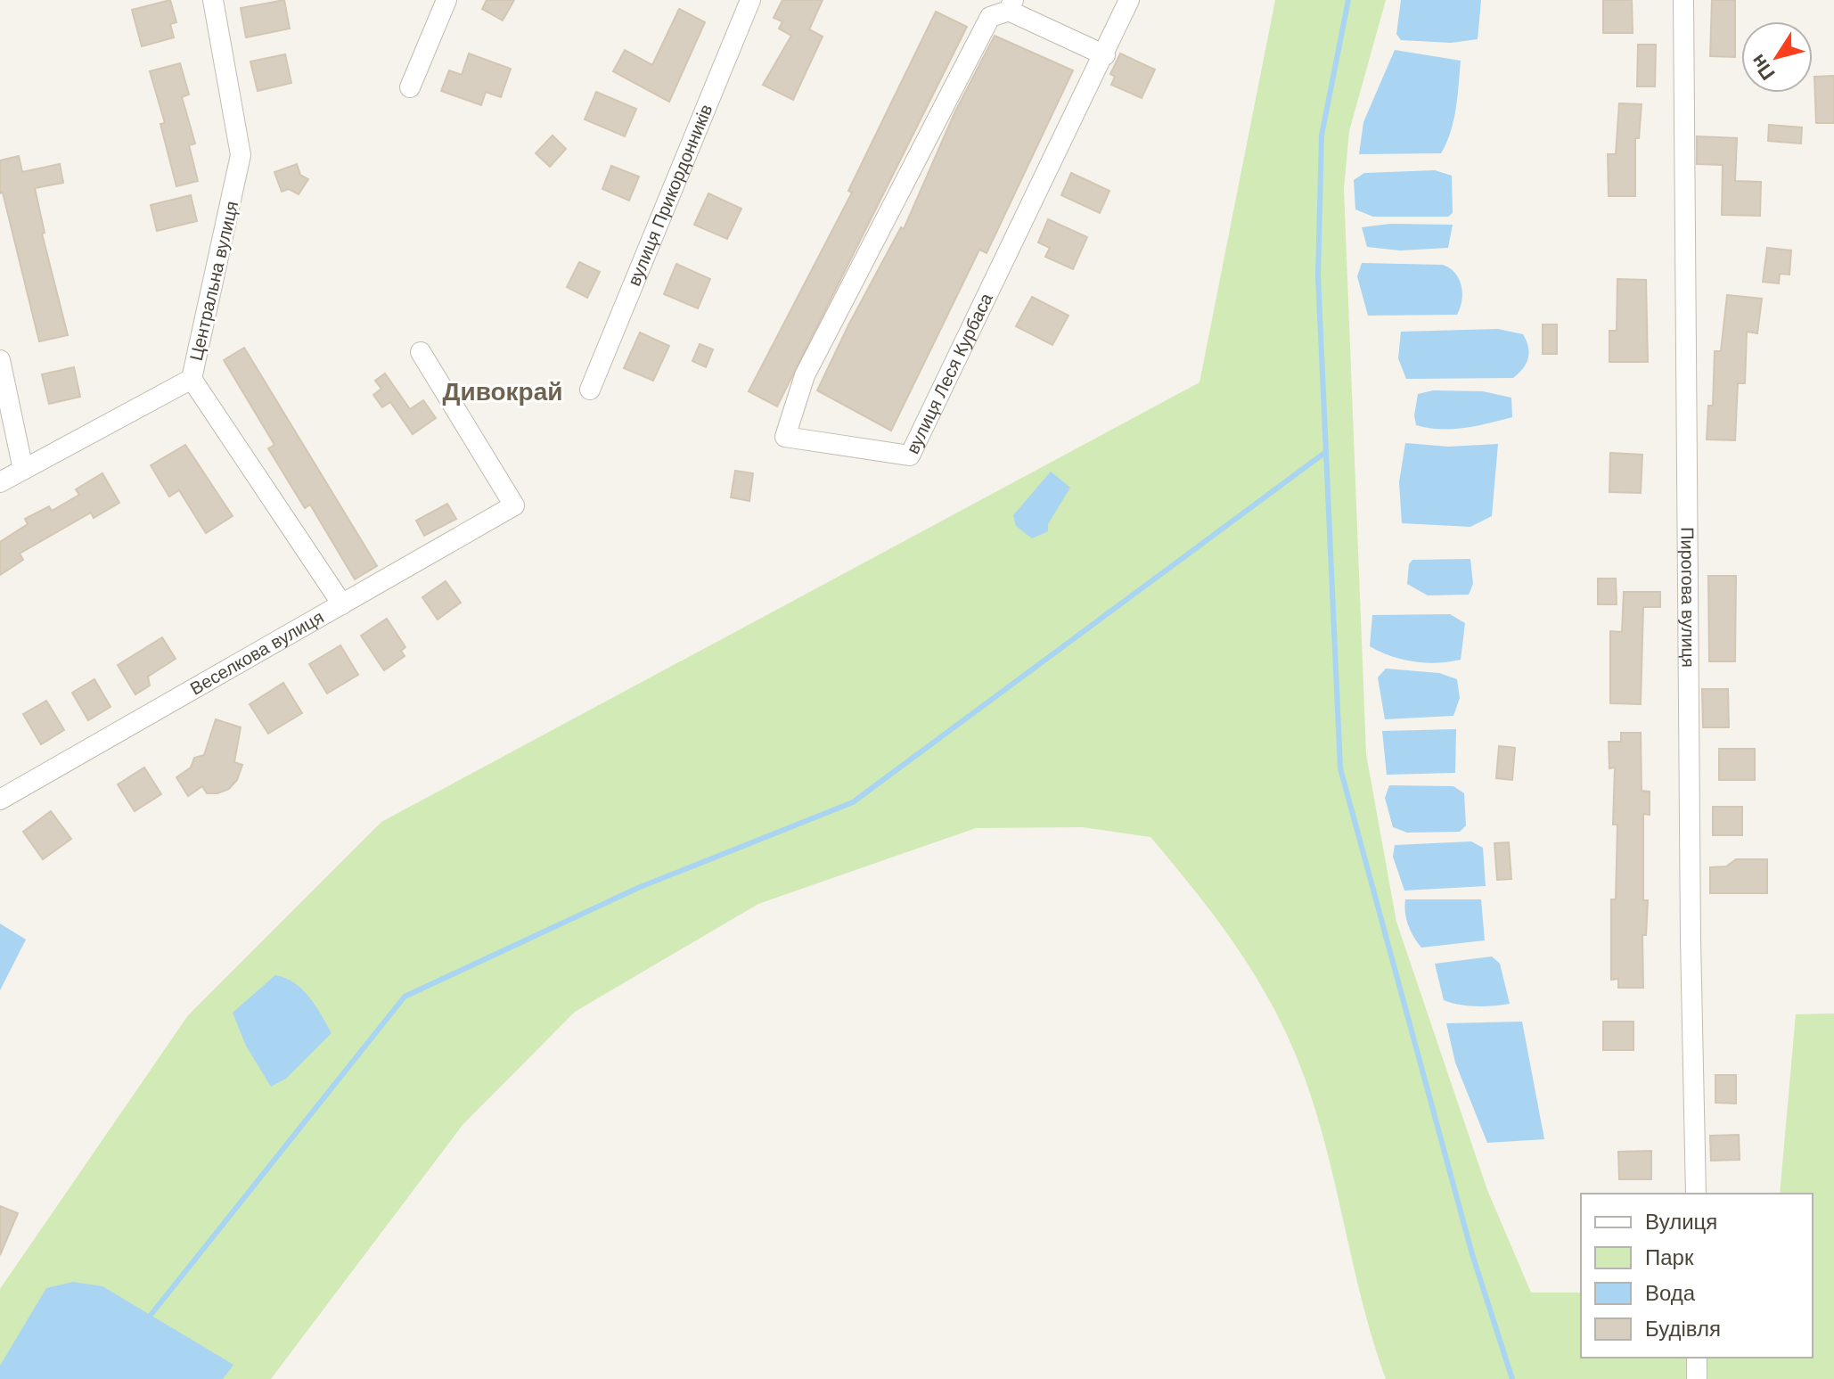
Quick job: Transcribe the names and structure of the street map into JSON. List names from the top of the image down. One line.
{"streets":{"street":["вулиця Прикордонників","Центральна вулиця","вулиця Леся Курбаса","Пирогова вулиця","Веселкова вулиця"]},"crossings":[["Центральна вулиця","Веселкова вулиця"]],"districts":["Дивокрай"],"legend":["Вулиця","Парк","Вода","Будівля"],"north":"bottom left"}
